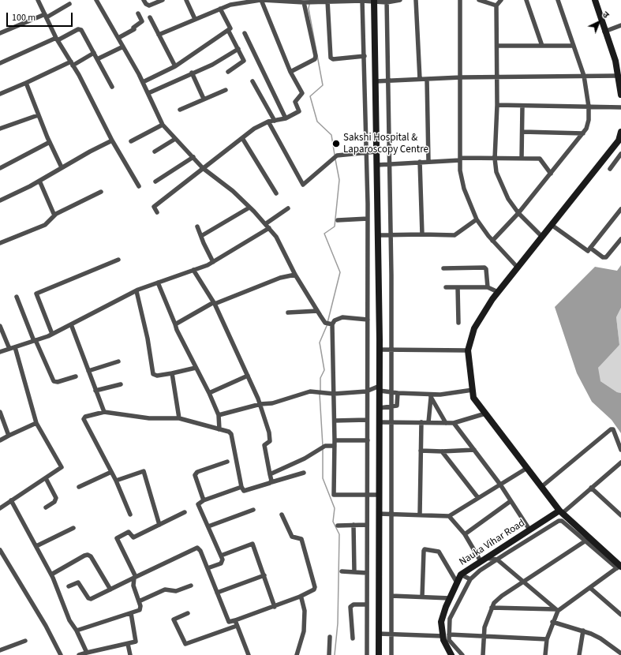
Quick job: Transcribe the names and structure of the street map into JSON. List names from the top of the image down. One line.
{"streets":{"street":["Nauka Vihar Road"]},"places":["Sakshi Hospital & Laparoscopy Centre"],"scale_bar":"100 m","north":"top right"}
